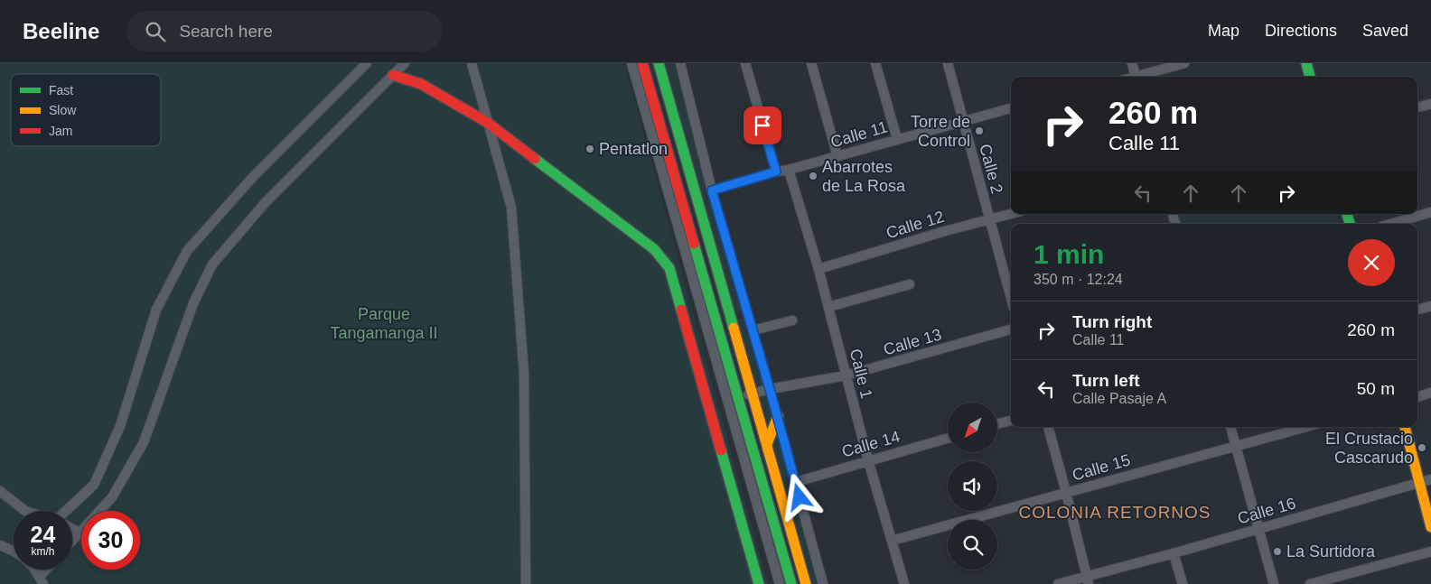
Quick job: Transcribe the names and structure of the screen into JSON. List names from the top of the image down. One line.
{"streets":{"street":["Calle 11","Calle 2","Calle 12","Calle 13","Calle 1","Calle 14","Calle 15","Calle 16"]},"crossings":[["Calle 11","Calle 2"],["Calle 11","Calle 1"],["Calle 2","Calle 12"],["Calle 12","Calle 1"],["Calle 13","Calle 1"],["Calle 1","Calle 14"],["Calle 1","Calle 15"]],"districts":["COLONIA RETORNOS"],"parks":["Parque Tangamanga II"],"places":["Torre de Control","Pentatlon","Abarrotes de La Rosa","El Crustacio Cascarudo","La Surtidora"],"legend":["Fast","Slow","Jam"],"north":"bottom left","page":{"header":"Beeline","search":"Search here","nav":["Map","Directions","Saved"],"turn":["260 m","Calle 11"],"heading":["1 min","350 m · 12:24"],"list":[{"name":"Turn right","note":"Calle 11","value":"260 m"},{"name":"Turn left","note":"Calle Pasaje A","value":"50 m"}],"speed":"24 km/h","limit":"30"}}
